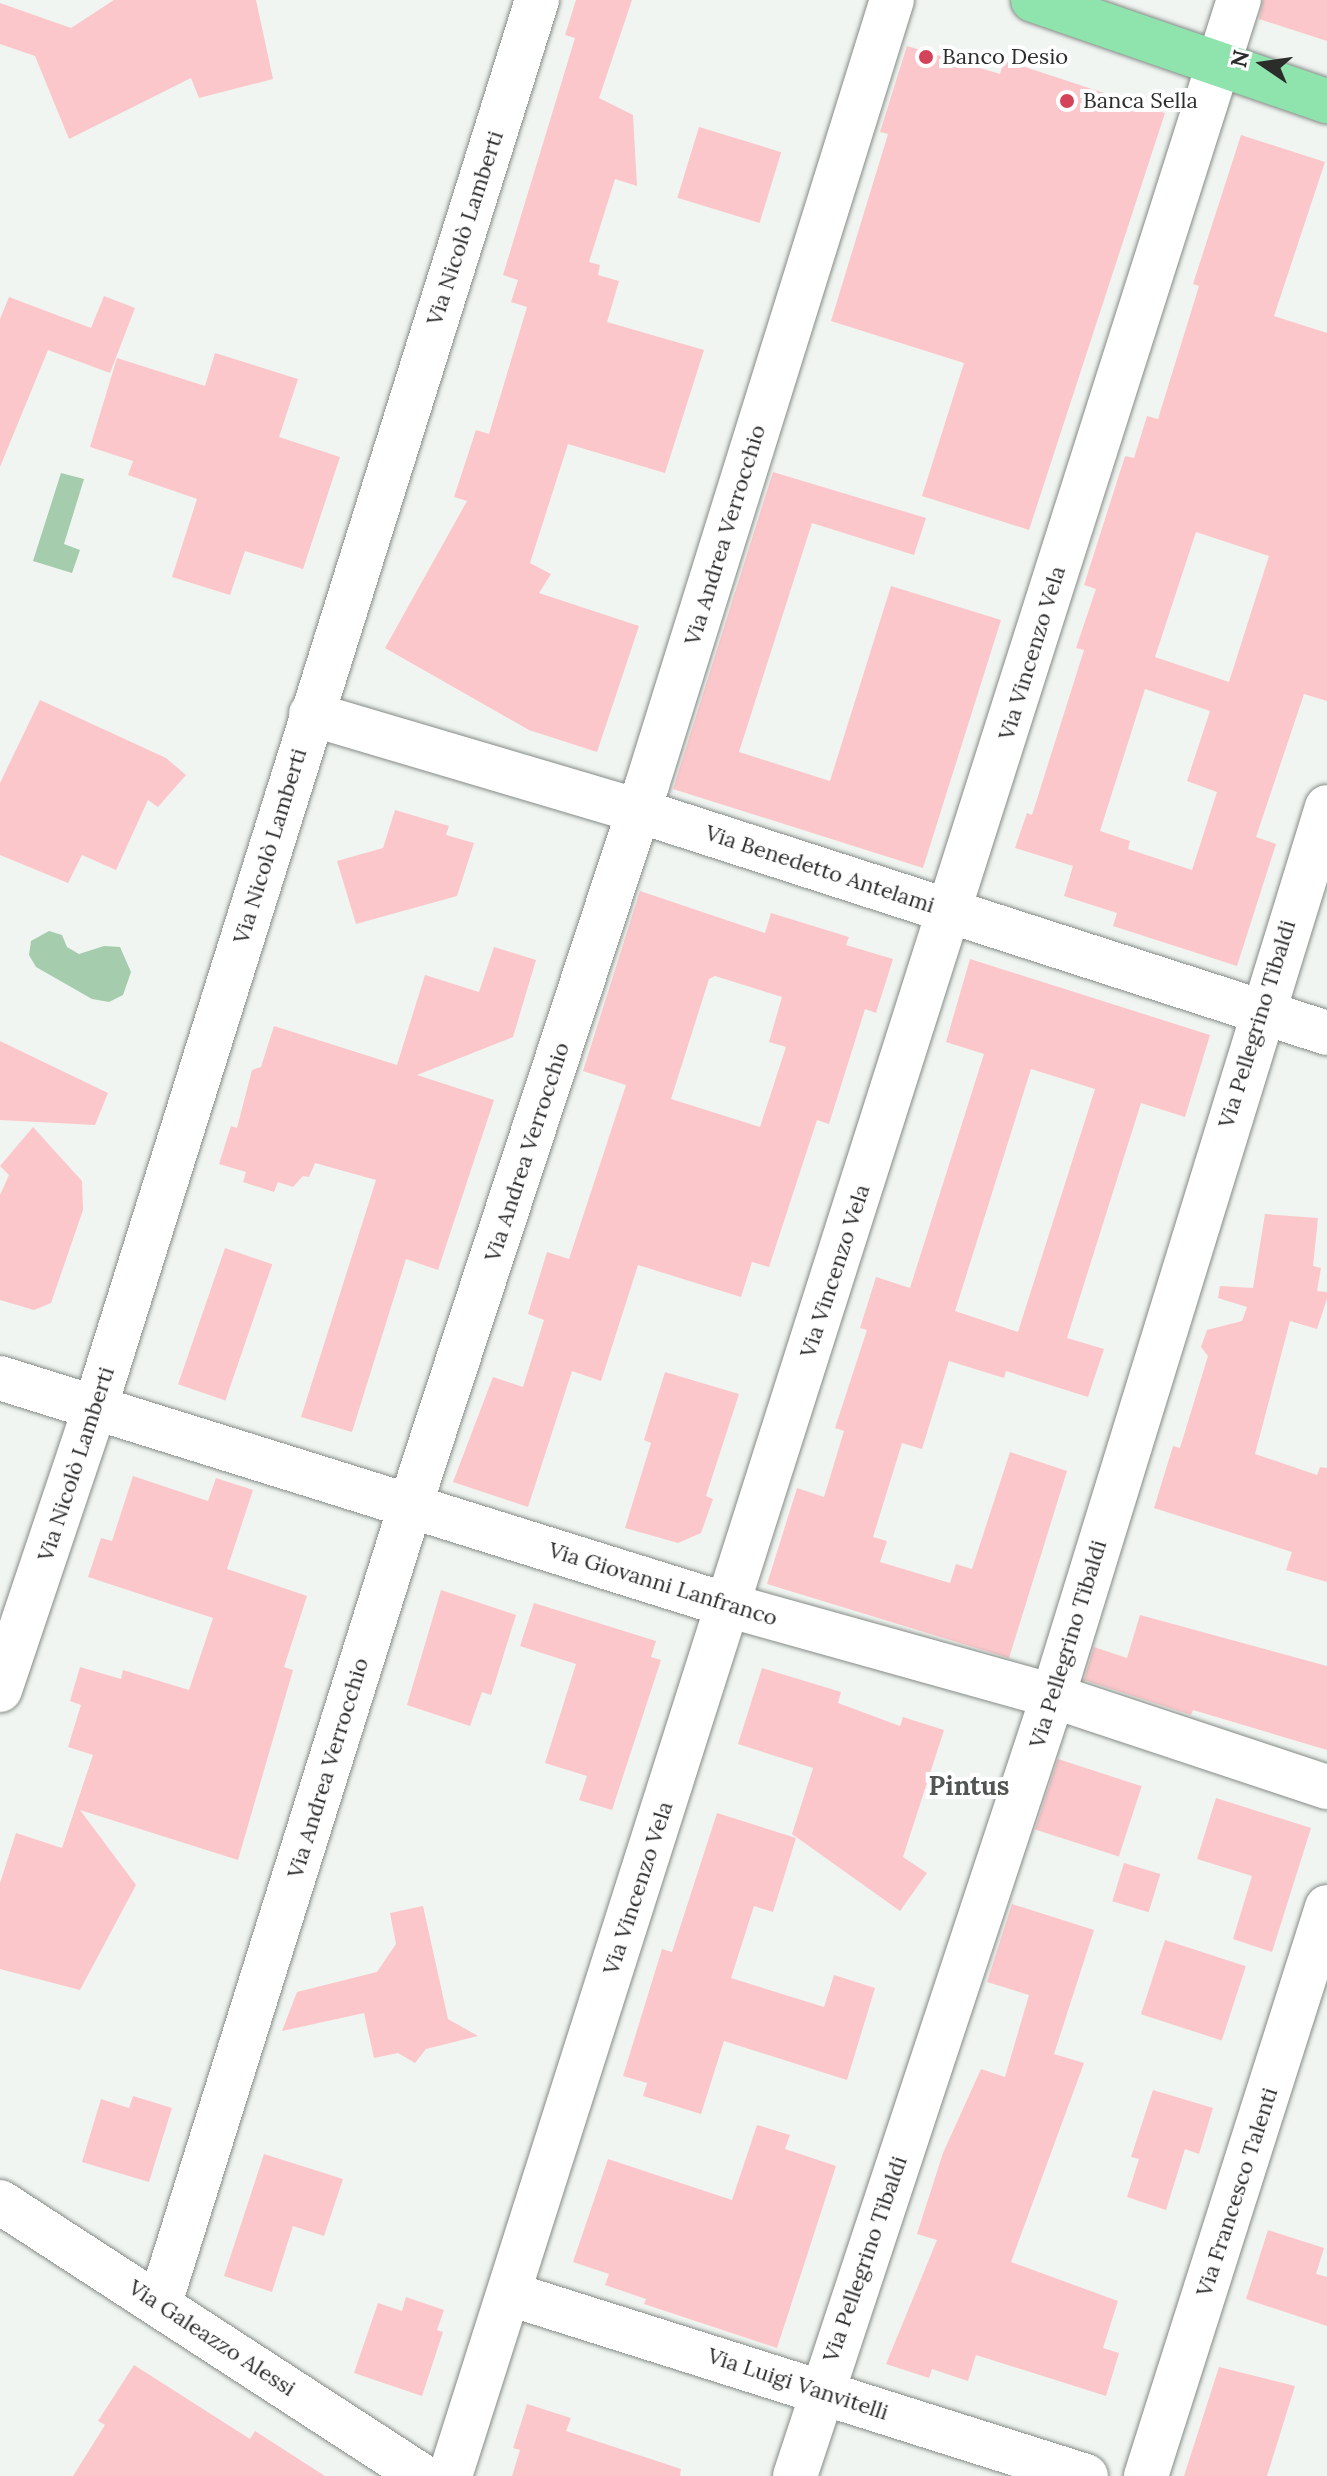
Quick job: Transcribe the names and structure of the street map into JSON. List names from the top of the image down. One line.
{"streets":{"street":["Via Nicolò Lamberti","Via Andrea Verrocchio","Via Vincenzo Vela","Via Benedetto Antelami","Via Pellegrino Tibaldi","Via Giovanni Lanfranco","Via Francesco Talenti","Via Galeazzo Alessi","Via Luigi Vanvitelli"]},"crossings":[["Via Nicolò Lamberti","Via Benedetto Antelami"],["Via Nicolò Lamberti","Via Giovanni Lanfranco"],["Via Andrea Verrocchio","Via Benedetto Antelami"],["Via Andrea Verrocchio","Via Giovanni Lanfranco"],["Via Andrea Verrocchio","Via Galeazzo Alessi"],["Via Vincenzo Vela","Via Benedetto Antelami"],["Via Vincenzo Vela","Via Giovanni Lanfranco"],["Via Vincenzo Vela","Via Luigi Vanvitelli"],["Via Benedetto Antelami","Via Pellegrino Tibaldi"],["Via Pellegrino Tibaldi","Via Giovanni Lanfranco"],["Via Pellegrino Tibaldi","Via Luigi Vanvitelli"]],"districts":["Pintus"],"places":["Banco Desio","Banca Sella"],"north":"left"}
